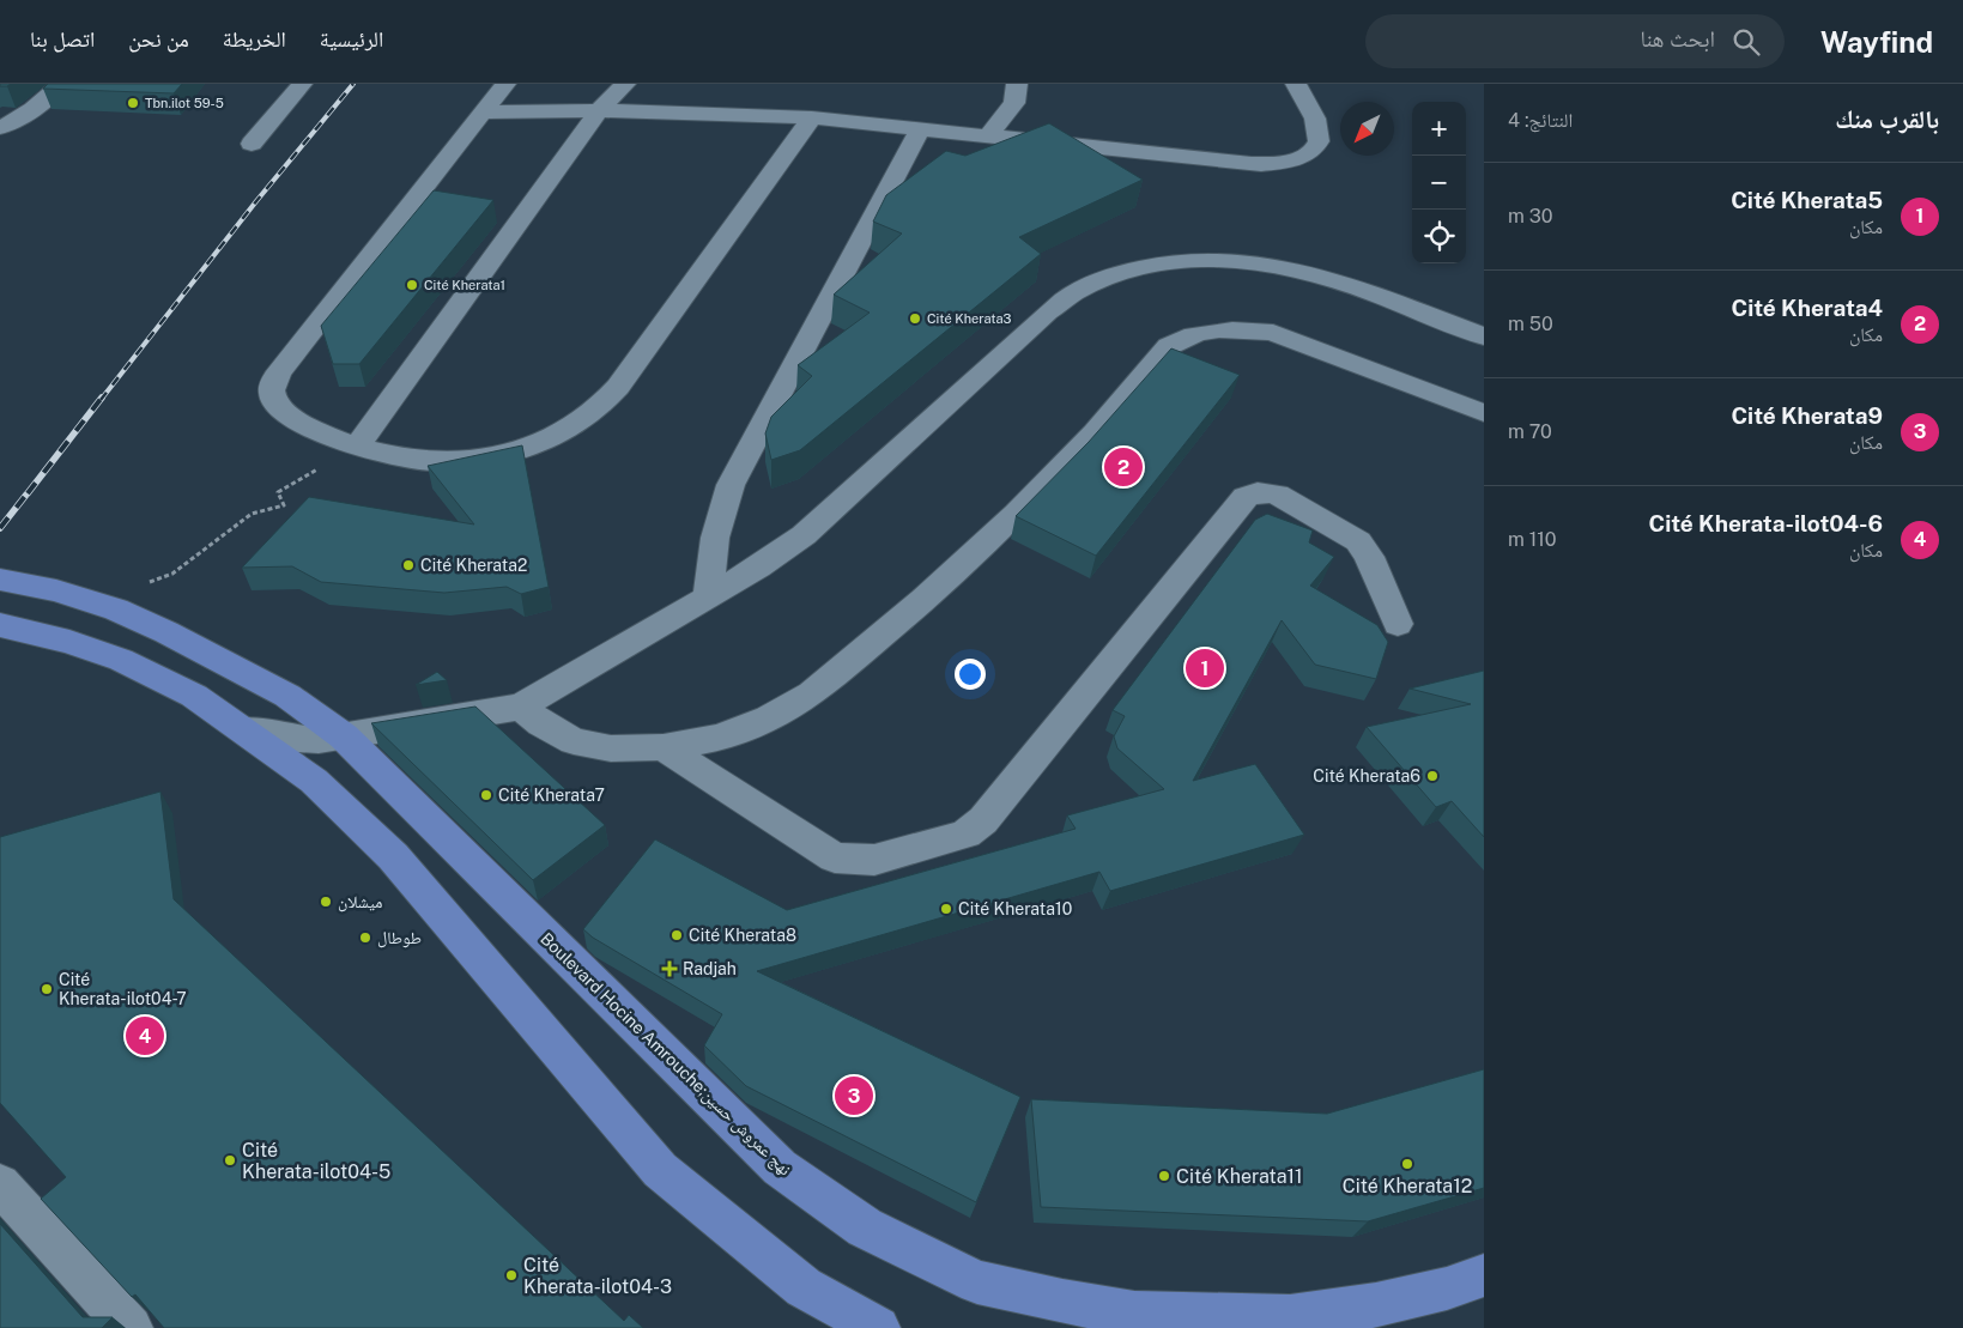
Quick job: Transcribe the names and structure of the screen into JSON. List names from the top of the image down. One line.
{"streets":{"main road":["Boulevard Hocine Amrouche;نهج عمروش حسين"]},"places":{"other":["Tbn.ilot 59-5","Cité Kherata1","Cité Kherata3","Cité Kherata2","Cité Kherata6","Cité Kherata7","ميشلان","Cité Kherata10","Cité Kherata8","طوطال","Cité Kherata-ilot04-7","Cité Kherata-ilot04-5","Cité Kherata12","Cité Kherata11","Cité Kherata-ilot04-3"],"health":["Radjah"]},"north":"bottom left","page":{"header":"Wayfind","search":"ابحث هنا","nav":["الرئيسية","الخريطة","من نحن","اتصل بنا"],"heading":["بالقرب منك","النتائج: 4"],"map_buttons":["+","−"],"list":[{"mark":"1","name":"Cité Kherata5","note":"مكان","value":"30 m"},{"mark":"2","name":"Cité Kherata4","note":"مكان","value":"50 m"},{"mark":"3","name":"Cité Kherata9","note":"مكان","value":"70 m"},{"mark":"4","name":"Cité Kherata-ilot04-6","note":"مكان","value":"110 m"}],"pins":["2","1","4","3"]}}
